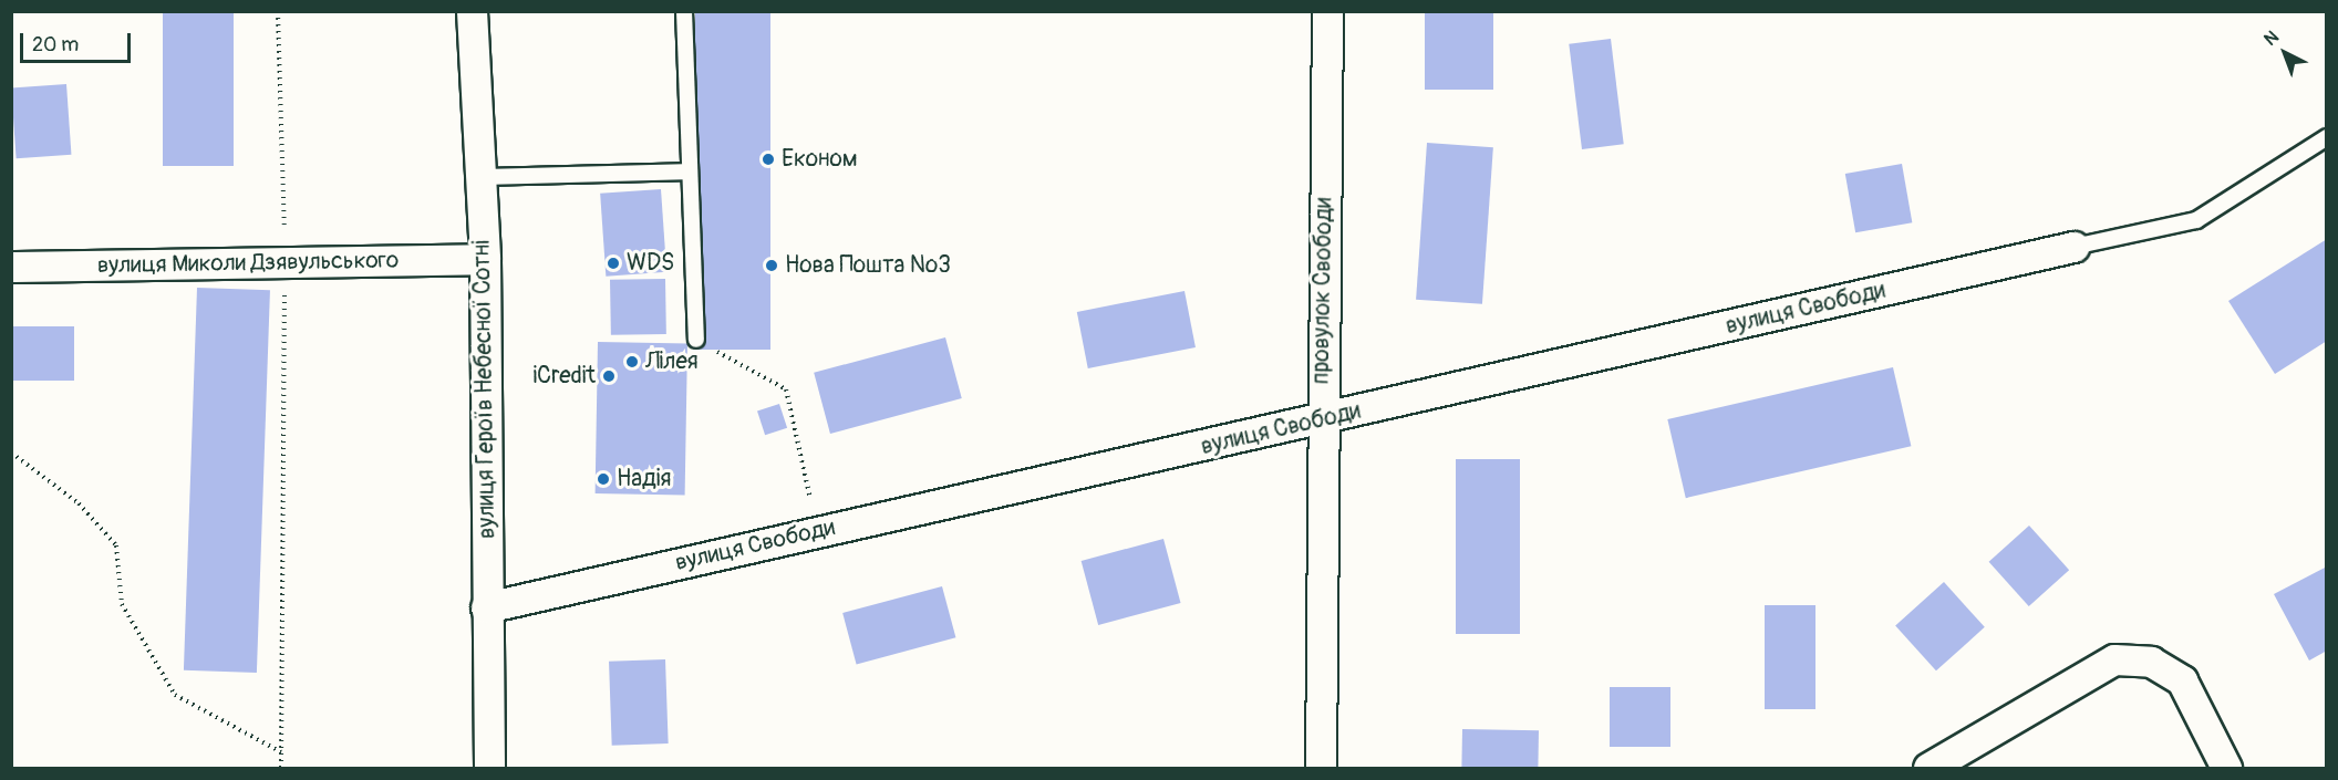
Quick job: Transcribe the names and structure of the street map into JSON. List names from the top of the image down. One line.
{"streets":{"street":["вулиця Миколи Дзявульського","провулок Свободи","вулиця Свободи","вулиця Героїв Небесної Сотні"]},"crossings":[["вулиця Миколи Дзявульського","вулиця Героїв Небесної Сотні"],["провулок Свободи","вулиця Свободи"],["вулиця Свободи","вулиця Героїв Небесної Сотні"]],"places":["Економ","WDS","Нова Пошта №3","Лілея","iCredit","Надія"],"scale_bar":"20 m","north":"top left"}
